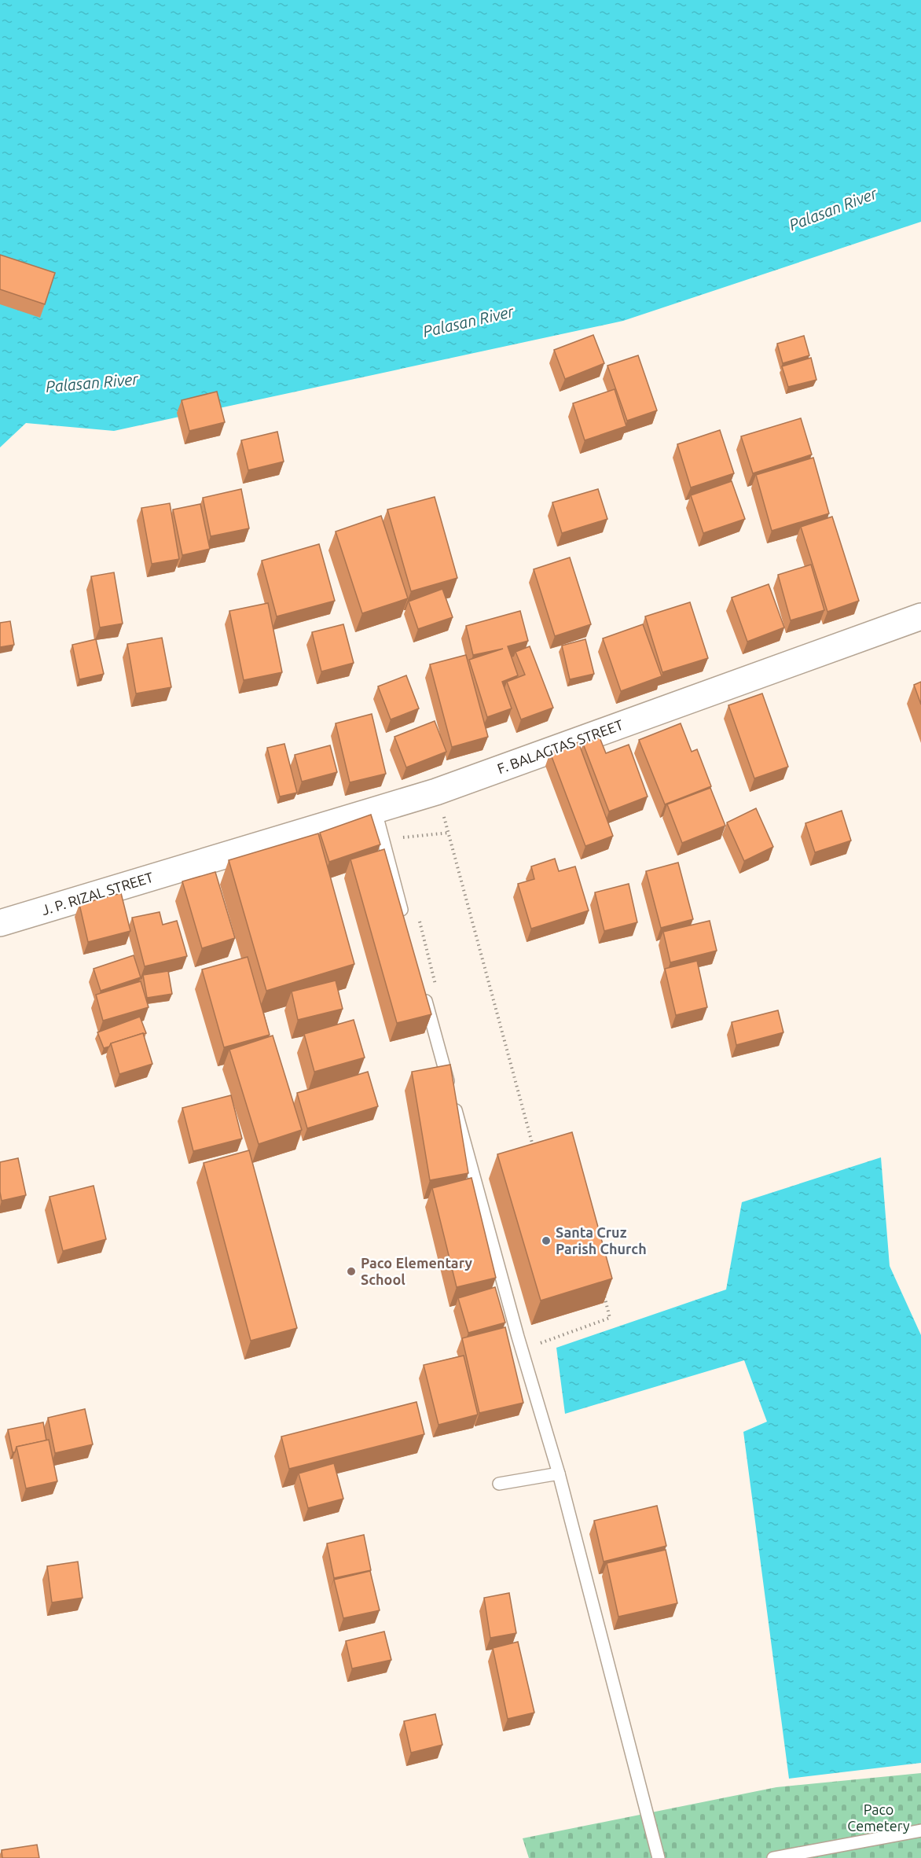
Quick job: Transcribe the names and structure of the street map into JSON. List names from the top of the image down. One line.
{"streets":{"main road":["F. BALAGTAS STREET","J. P. RIZAL STREET"]},"crossings":[["F. BALAGTAS STREET","J. P. RIZAL STREET"]],"water":["Palasan River"],"parks":["Paco Cemetery"],"places":["Santa Cruz Parish Church","Paco Elementary School"]}
